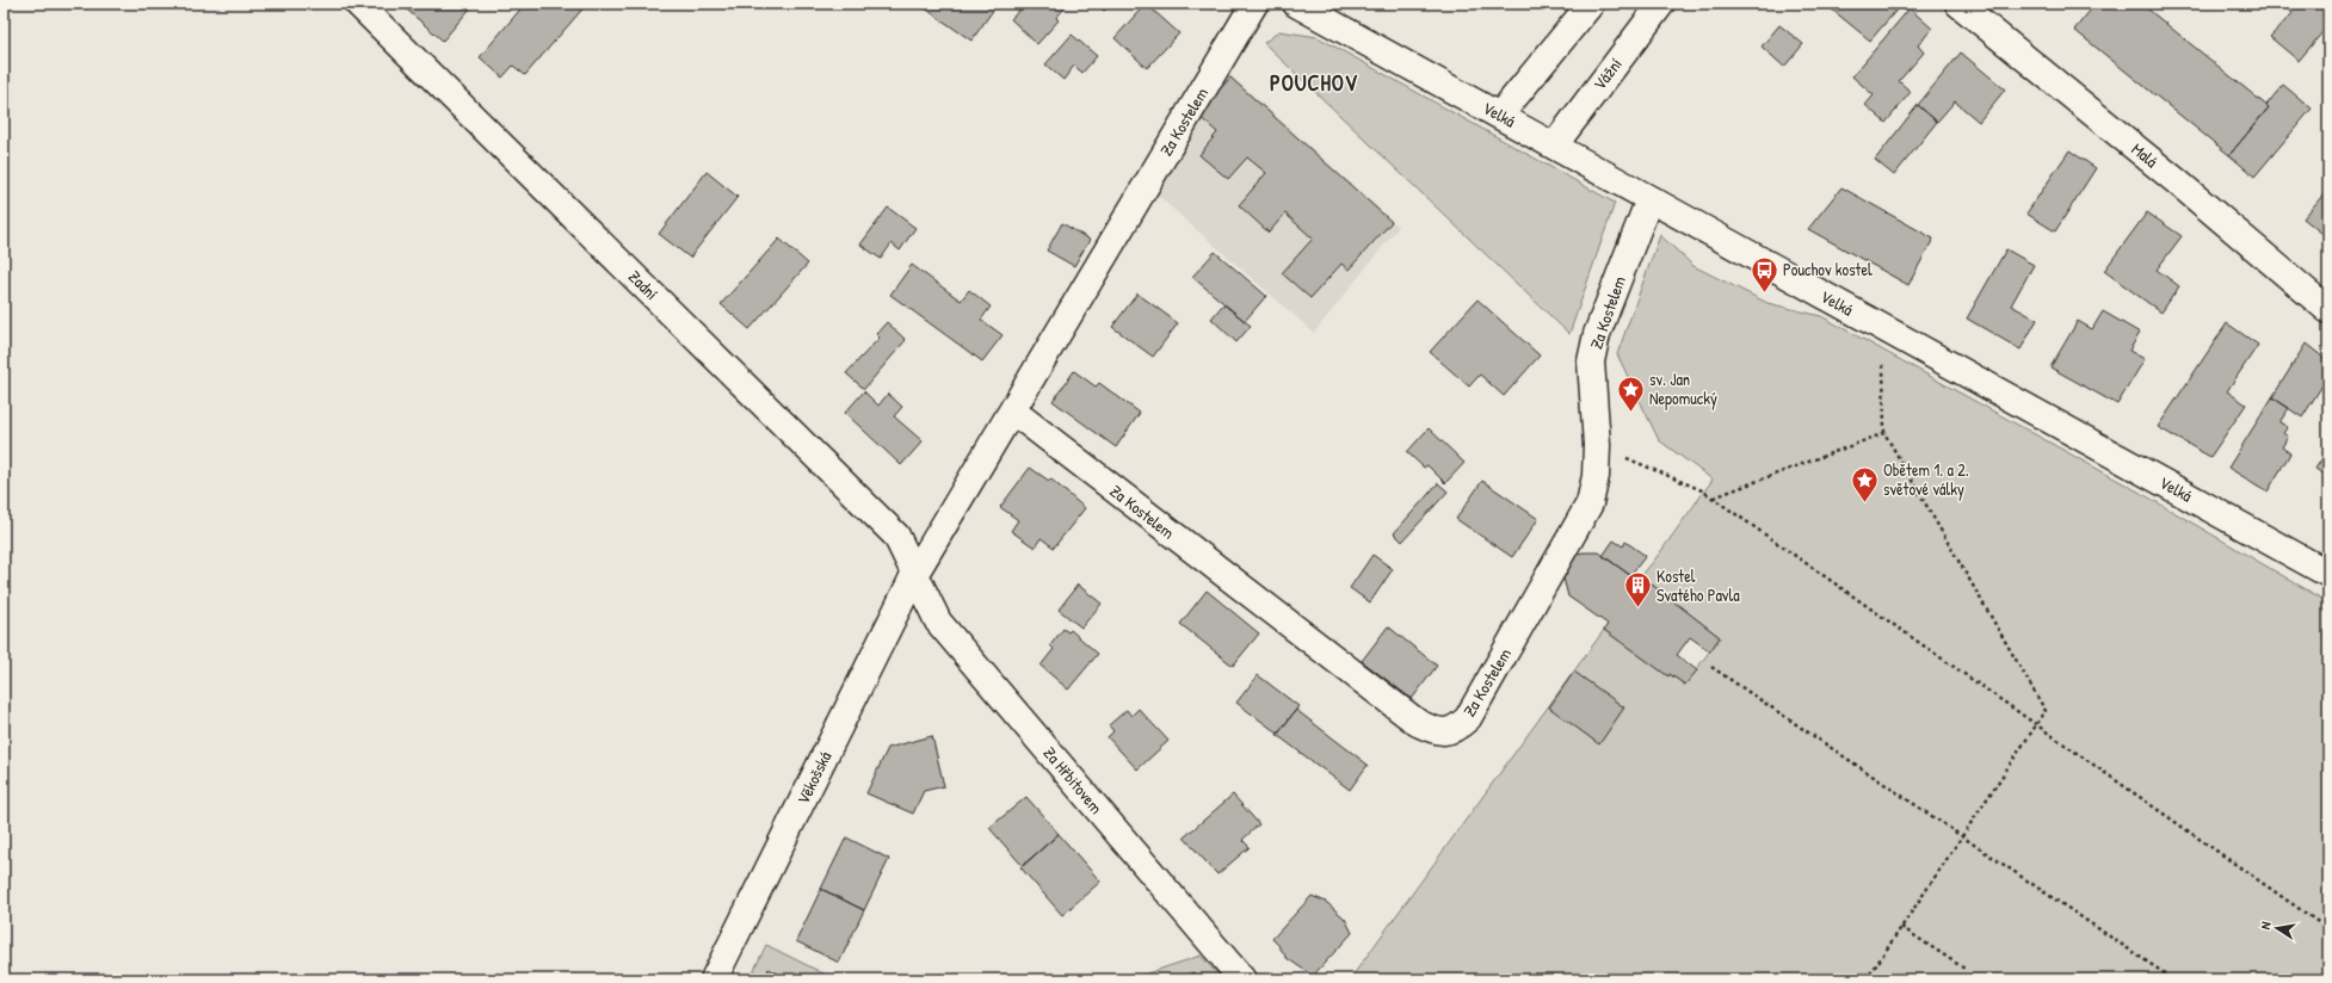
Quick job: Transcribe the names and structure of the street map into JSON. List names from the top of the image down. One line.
{"streets":{"street":["Vážní","Velká","Za Kostelem","Malá","Zadní","Věkošská","Za Hřbitovem"]},"crossings":[["Vážní","Velká"],["Velká","Za Kostelem"],["Za Kostelem","Zadní"],["Za Kostelem","Věkošská"],["Za Kostelem","Za Hřbitovem"],["Zadní","Věkošská"],["Zadní","Za Hřbitovem"],["Věkošská","Za Hřbitovem"]],"districts":["POUCHOV"],"places":{"bus stop":["Pouchov kostel"],"place":["sv. Jan Nepomucký","Obětem 1. a 2. světové války"],"building":["Kostel Svatého Pavla"]},"north":"left"}
